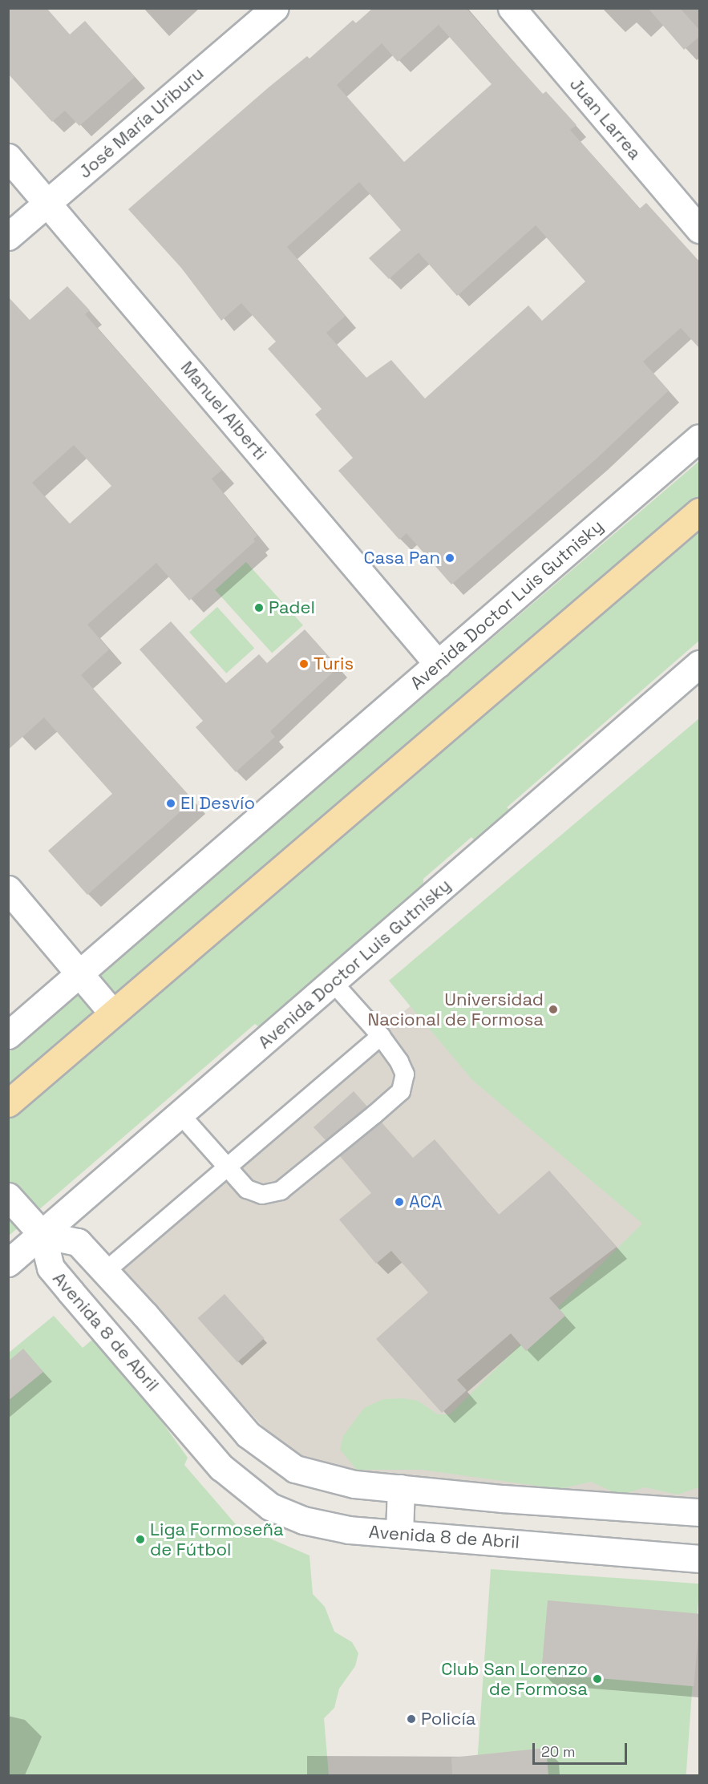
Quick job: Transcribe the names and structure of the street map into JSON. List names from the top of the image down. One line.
{"streets":{"main road":["Juan Larrea","José María Uriburu","Manuel Alberti","Avenida Doctor Luis Gutnisky","Avenida 8 de Abril"]},"crossings":[["José María Uriburu","Manuel Alberti"],["Manuel Alberti","Avenida Doctor Luis Gutnisky"],["Avenida Doctor Luis Gutnisky","Avenida 8 de Abril"]],"places":["Casa Pan","Padel","Turis","El Desvío","Universidad Nacional de Formosa","ACA","Liga Formoseña de Fútbol","Club San Lorenzo de Formosa","Policía"],"scale_bar":"20 m"}
